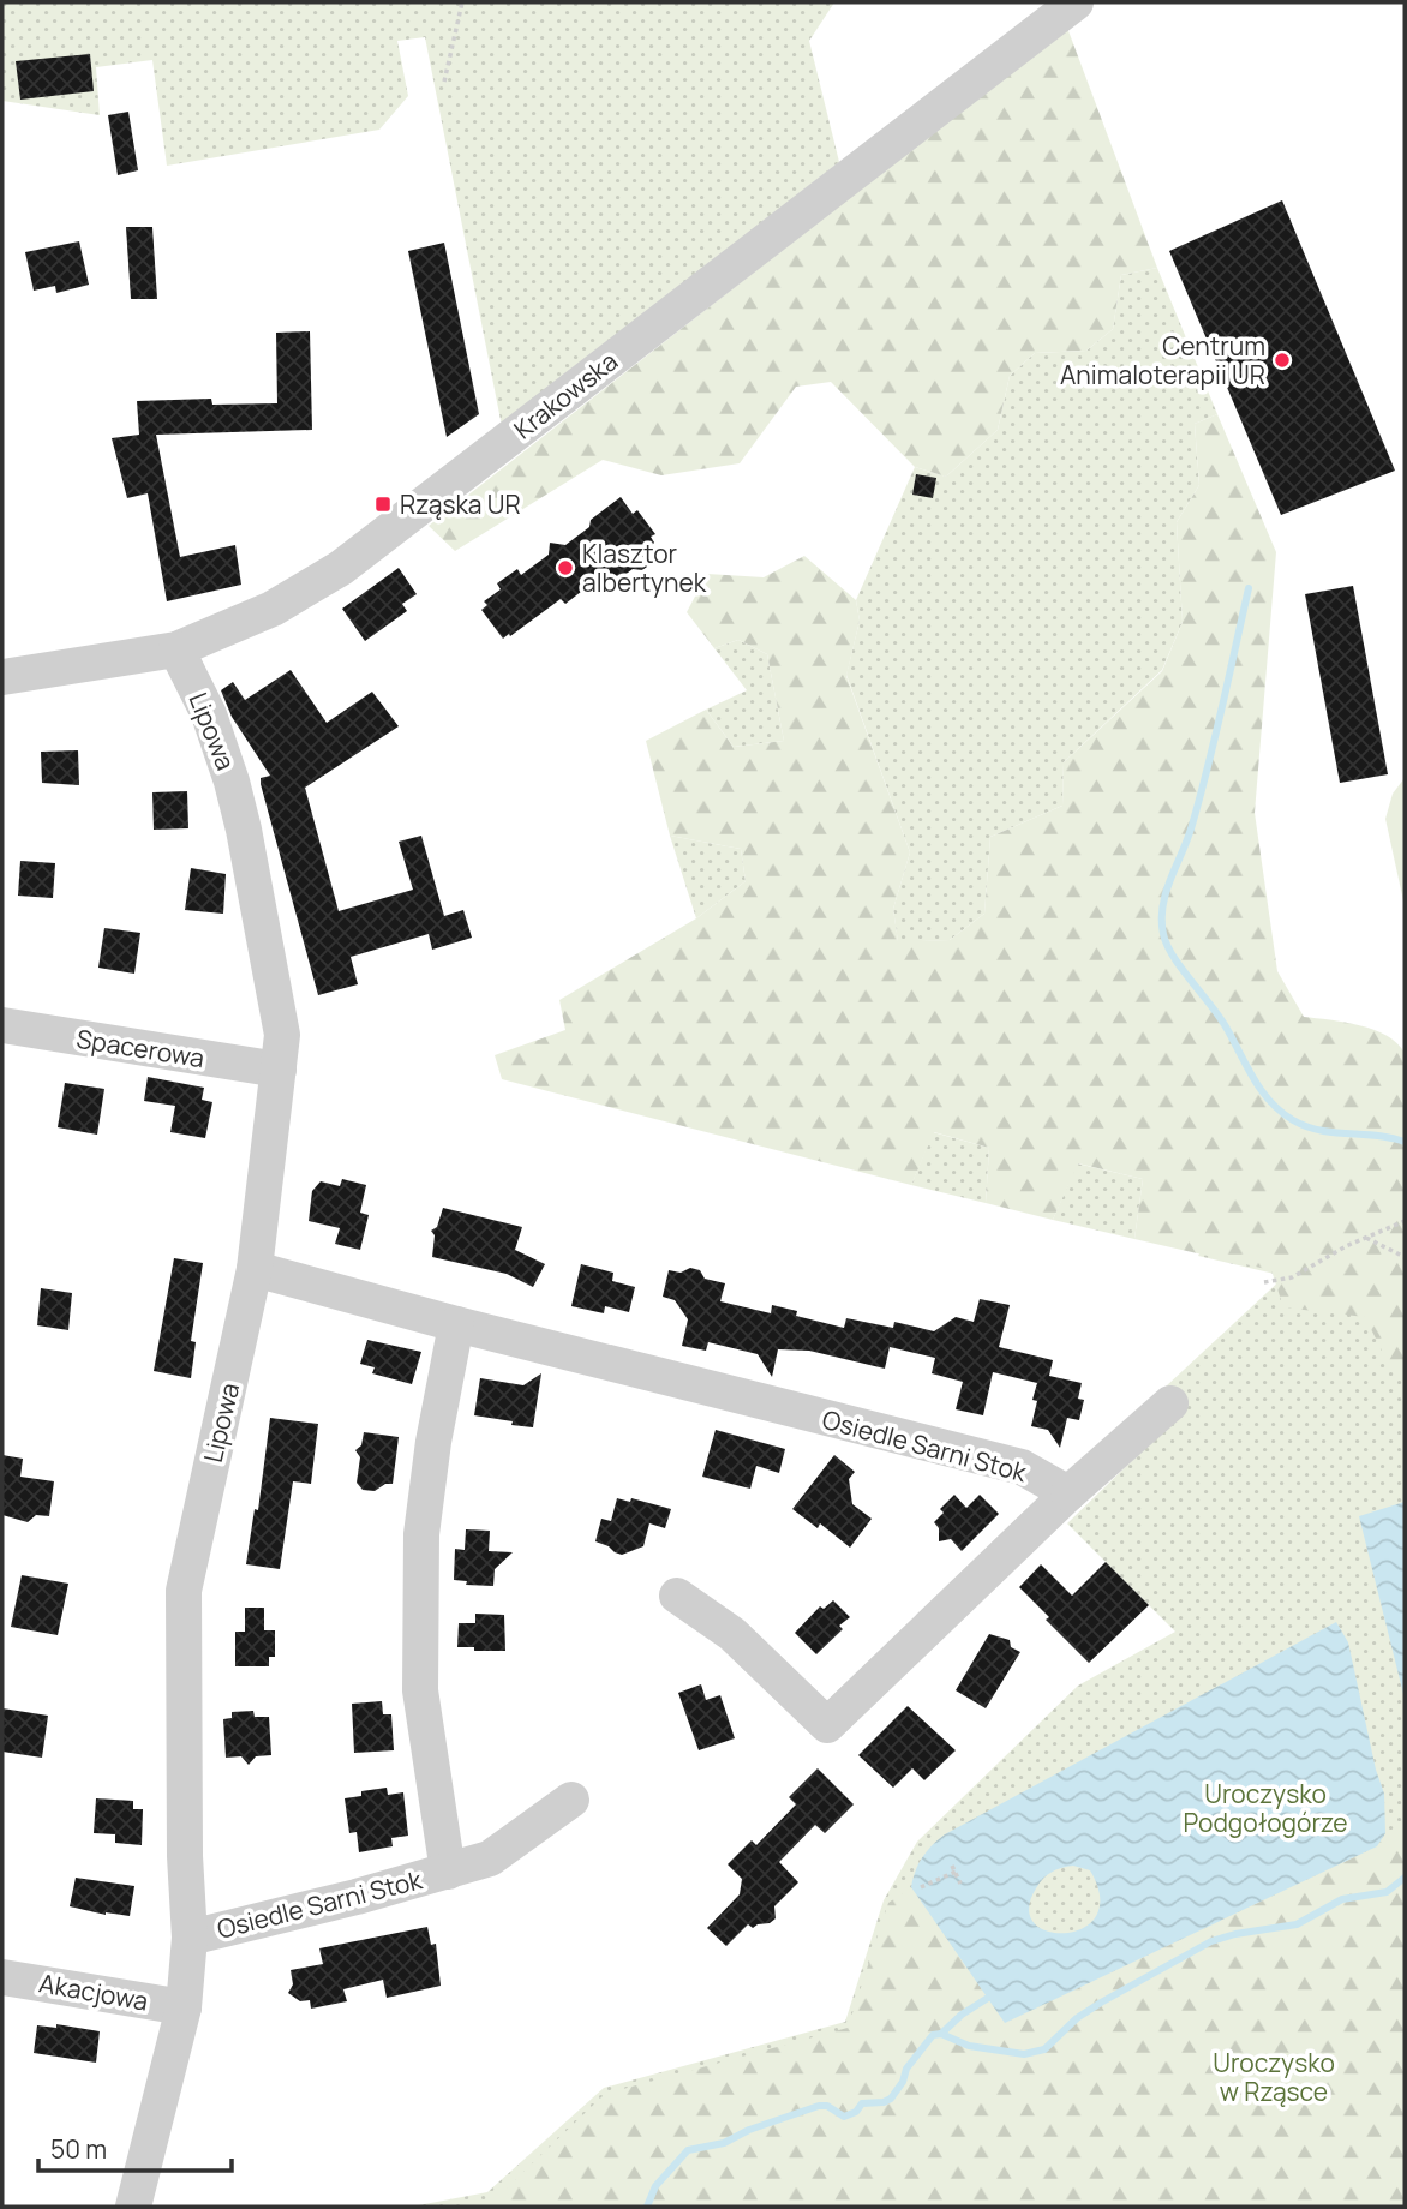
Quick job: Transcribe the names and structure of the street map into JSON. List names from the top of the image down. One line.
{"streets":{"street":["Krakowska","Lipowa","Spacerowa","Osiedle Sarni Stok","Akacjowa"]},"crossings":[["Krakowska","Lipowa"],["Lipowa","Spacerowa"],["Lipowa","Osiedle Sarni Stok"],["Lipowa","Akacjowa"]],"parks":["Uroczysko Podgołogórze","Uroczysko w Rząsce"],"places":{"other":["Centrum Animaloterapii UR","Klasztor albertynek"],"transit":["Rząska UR"]},"scale_bar":"50 m"}
